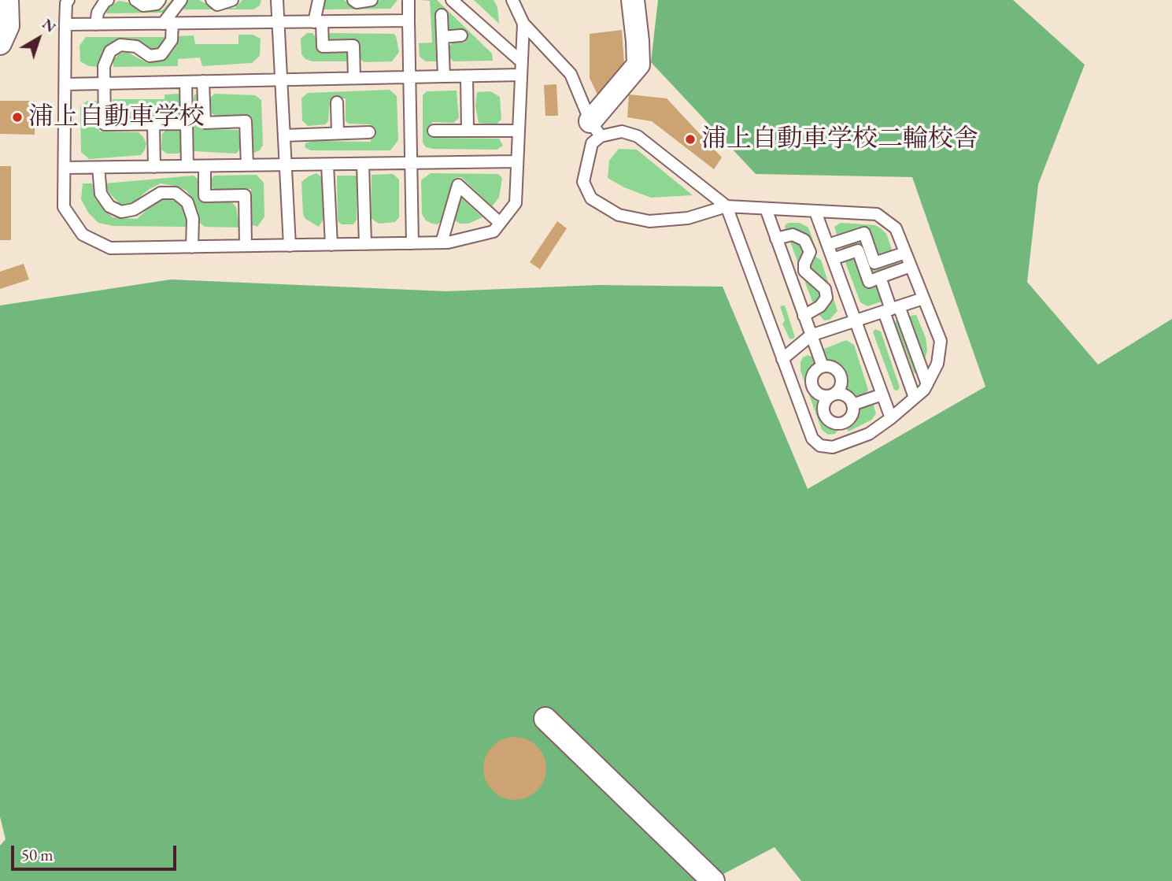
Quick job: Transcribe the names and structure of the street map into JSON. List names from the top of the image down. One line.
{"places":["浦上自動車学校","浦上自動車学校二輪校舎"],"scale_bar":"50 m","north":"top right"}
